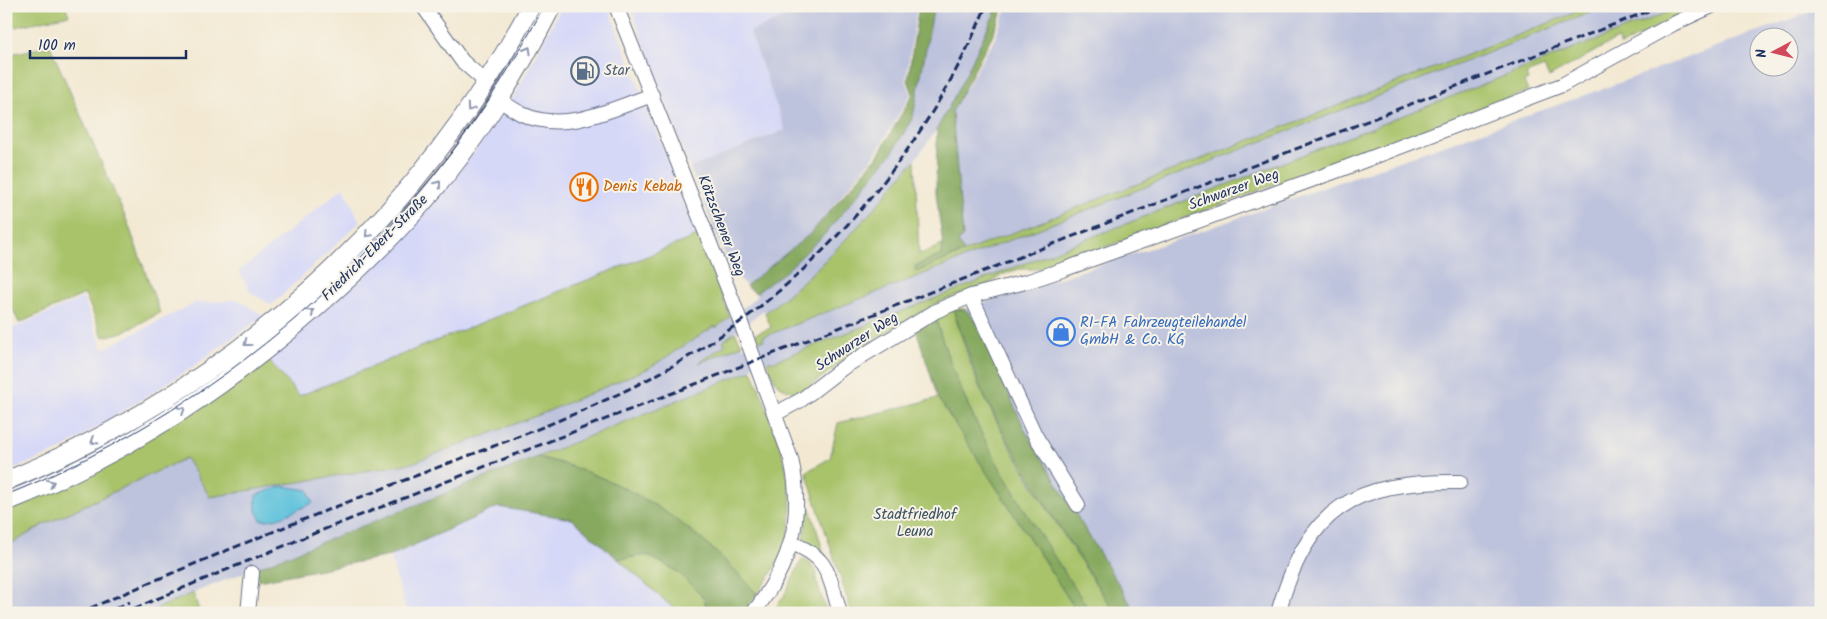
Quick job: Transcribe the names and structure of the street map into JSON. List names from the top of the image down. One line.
{"streets":{"main road":["Friedrich-Ebert-Straße"],"street":["Schwarzer Weg","Kötzschener Weg"]},"crossings":[["Schwarzer Weg","Kötzschener Weg"]],"parks":["Stadtfriedhof Leuna"],"places":{"fuel station":["Star"],"restaurant":["Denis Kebab"],"shop":["RI-FA Fahrzeugteilehandel GmbH & Co. KG"]},"scale_bar":"100 m","north":"left"}
